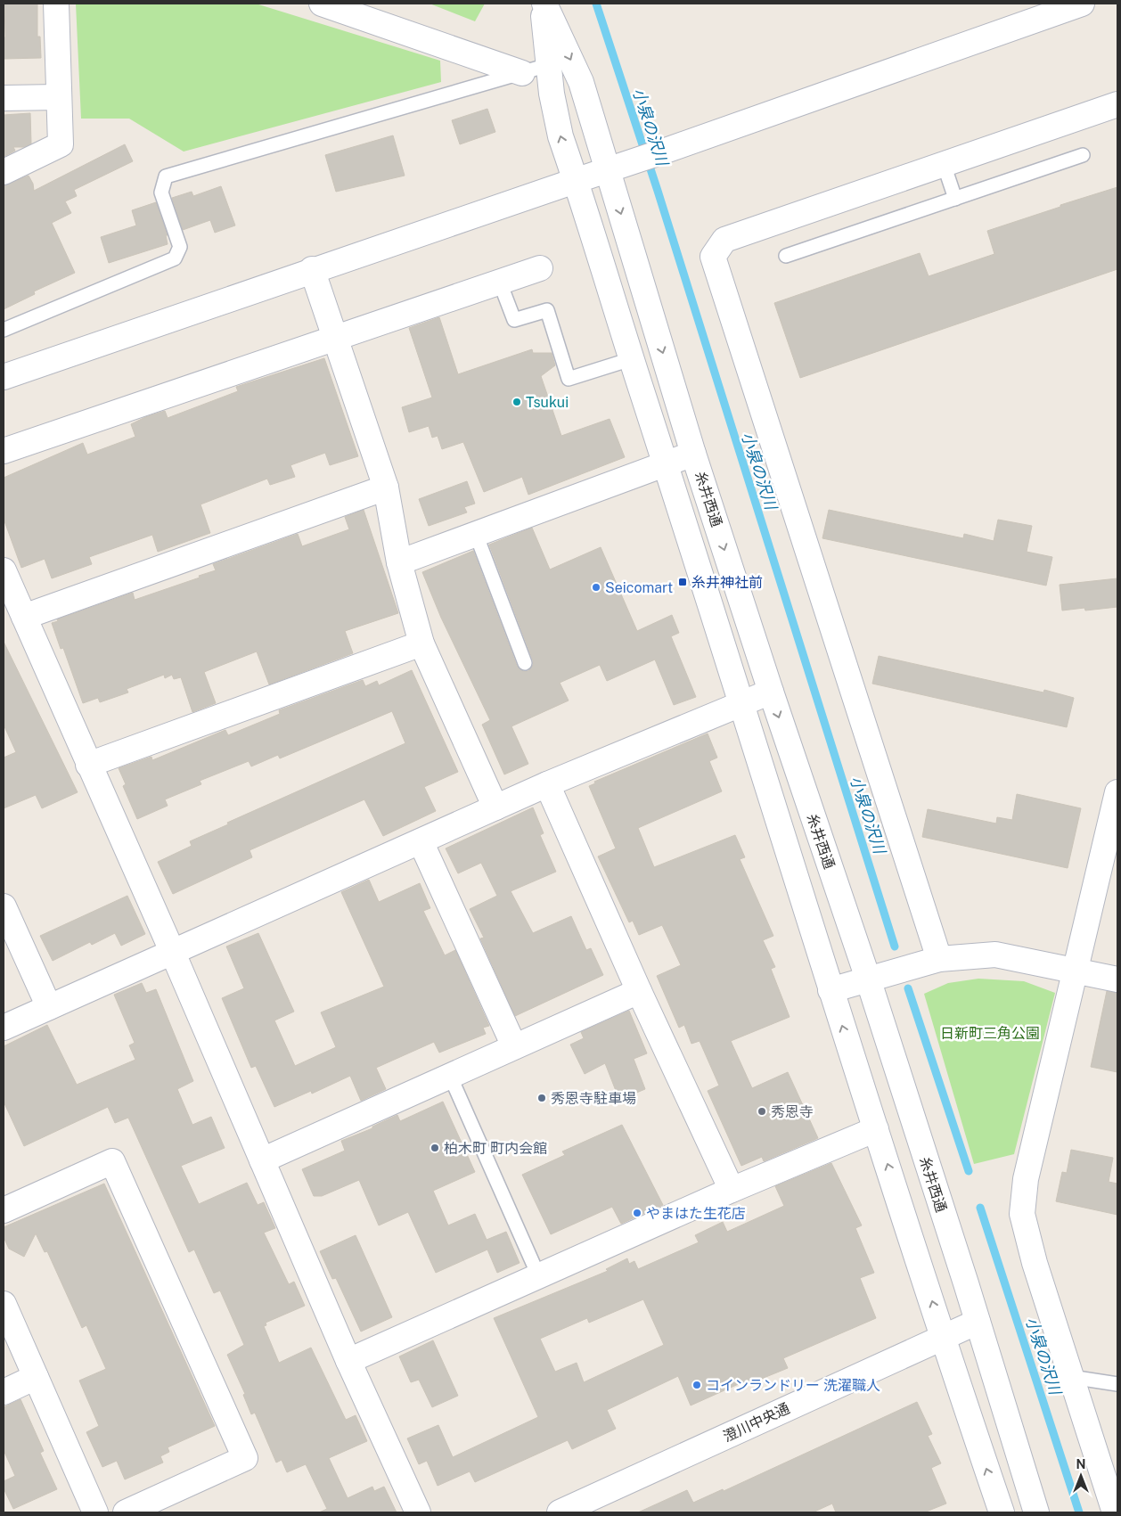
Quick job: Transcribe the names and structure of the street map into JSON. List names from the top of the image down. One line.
{"streets":{"street":["糸井西通","澄川中央通"]},"crossings":[["糸井西通","澄川中央通"]],"water":["小泉の沢川"],"parks":["日新町三角公園"],"places":{"other":["Tsukui","Seicomart","秀恩寺駐車場","秀恩寺","柏木町 町内会館","やまはた生花店","コインランドリー 洗濯職人"],"transit":["糸井神社前"]},"north":"top"}
